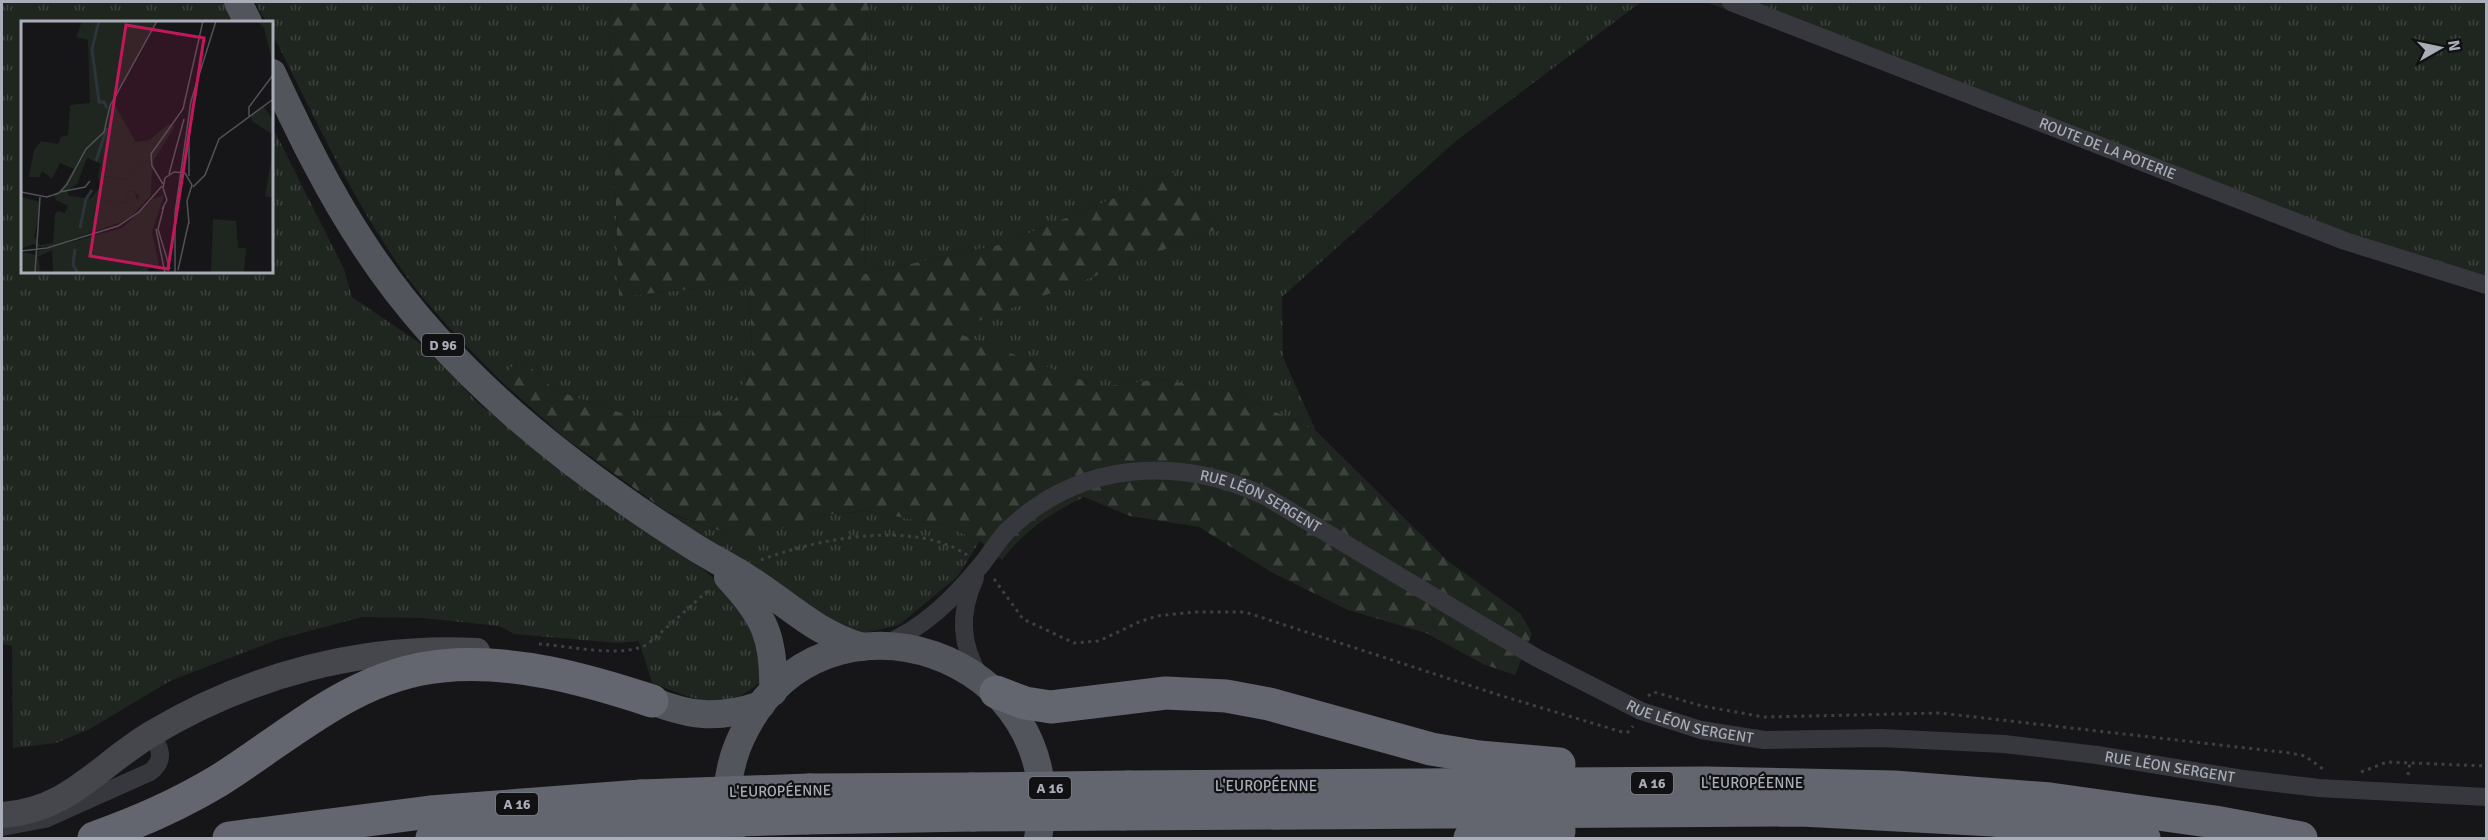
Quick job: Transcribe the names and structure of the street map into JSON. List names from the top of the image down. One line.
{"streets":{"highway":["A 16","L'EUROPÉENNE"],"main road":["D 96"],"street":["ROUTE DE LA POTERIE","RUE LÉON SERGENT"]},"north":"right"}
